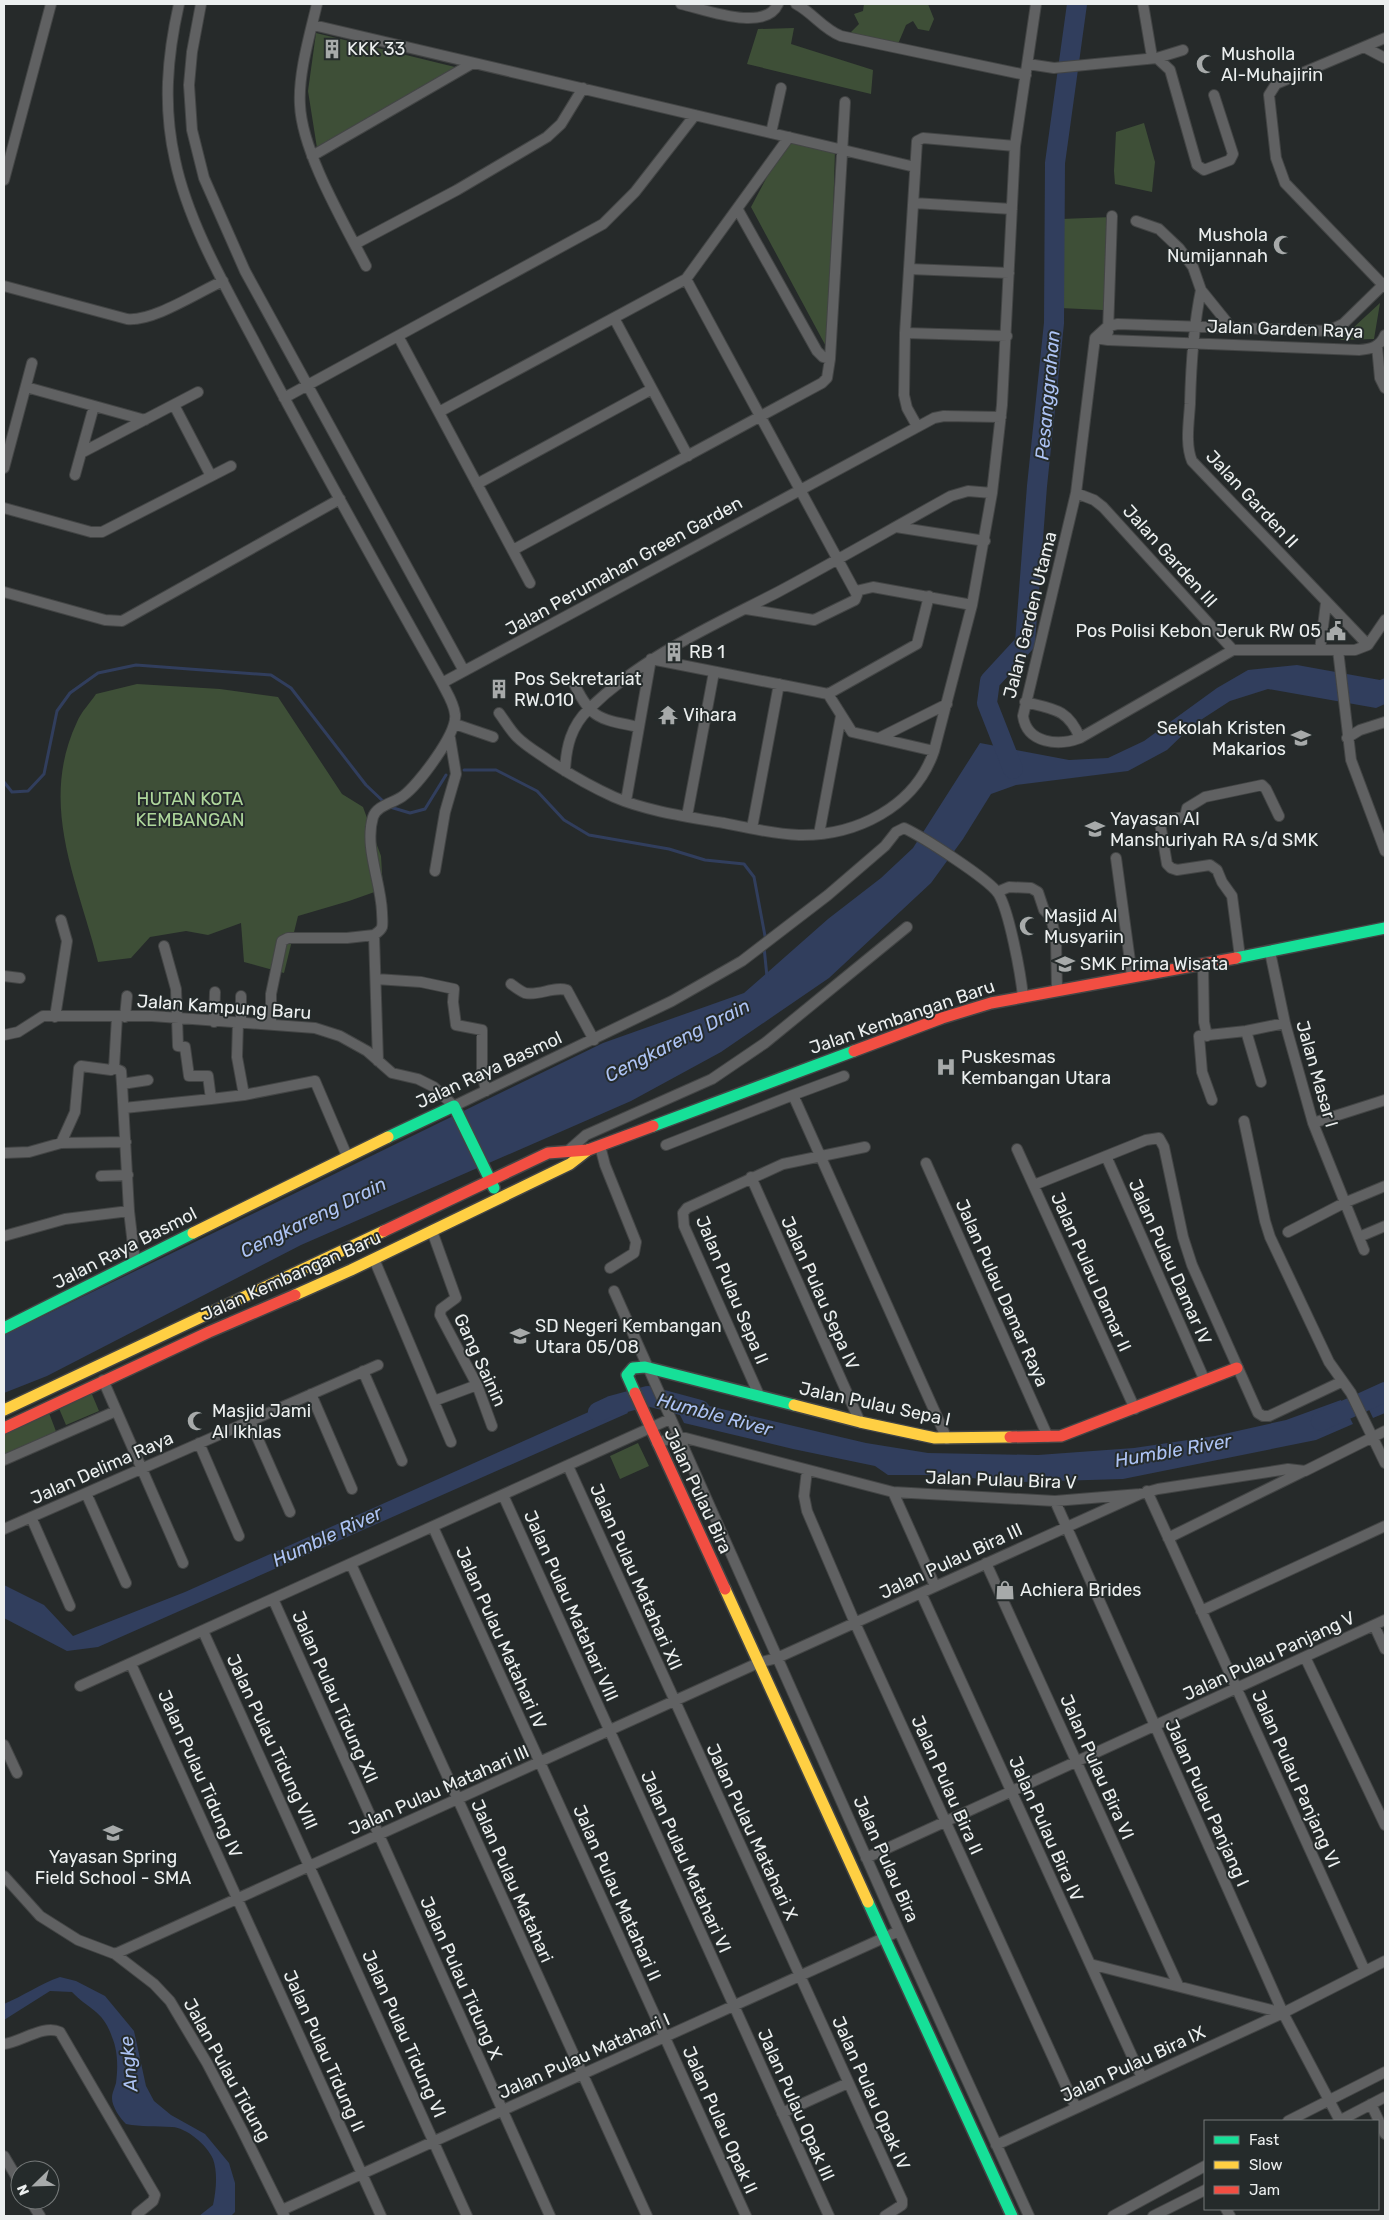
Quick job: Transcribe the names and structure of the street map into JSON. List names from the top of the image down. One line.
{"streets":{"street":["Jalan Garden Raya","Jalan Garden II","Jalan Garden III","Jalan Perumahan Green Garden","Jalan Garden Utama","Jalan Kampung Baru","Jalan Kembangan Baru","Jalan Raya Basmol","Jalan Masar I","Jalan Pulau Damar IV","Jalan Pulau Damar II","Jalan Pulau Sepa II","Jalan Pulau Sepa IV","Jalan Pulau Damar Raya","Gang Sainin","Jalan Pulau Sepa I","Jalan Delima Raya","Jalan Pulau Bira V","Jalan Pulau Bira","Jalan Pulau Bira III","Jalan Pulau Matahari XII","Jalan Pulau Matahari VIII","Jalan Pulau Matahari IV","Jalan Pulau Panjang V","Jalan Pulau Tidung XII","Jalan Pulau Tidung VIII","Jalan Pulau Bira VI","Jalan Pulau Tidung IV","Jalan Pulau Panjang VI","Jalan Pulau Bira II","Jalan Pulau Matahari III","Jalan Pulau Panjang I","Jalan Pulau Bira IV","Jalan Pulau Matahari X","Jalan Pulau Matahari VI","Jalan Pulau Matahari","Jalan Pulau Matahari II","Jalan Pulau Tidung X","Jalan Pulau Tidung VI","Jalan Pulau Tidung II","Jalan Pulau Matahari I","Jalan Pulau Bira IX","Jalan Pulau Tidung","Jalan Pulau Opak IV","Jalan Pulau Opak III","Jalan Pulau Opak II"]},"crossings":[["Jalan Garden Raya","Jalan Garden II"],["Jalan Garden Raya","Jalan Garden Utama"],["Jalan Garden III","Jalan Garden Utama"],["Jalan Kampung Baru","Jalan Raya Basmol"],["Jalan Kembangan Baru","Jalan Masar I"],["Jalan Kembangan Baru","Gang Sainin"],["Jalan Pulau Damar IV","Jalan Pulau Sepa I"],["Jalan Pulau Damar II","Jalan Pulau Sepa I"],["Jalan Pulau Sepa II","Jalan Pulau Sepa IV"],["Jalan Pulau Sepa II","Jalan Pulau Sepa I"],["Jalan Pulau Sepa IV","Jalan Pulau Sepa I"],["Jalan Pulau Damar Raya","Jalan Pulau Sepa I"],["Jalan Pulau Sepa I","Jalan Pulau Bira"],["Jalan Pulau Bira V","Jalan Pulau Bira"],["Jalan Pulau Bira V","Jalan Pulau Bira III"],["Jalan Pulau Bira V","Jalan Pulau Panjang VI"],["Jalan Pulau Bira V","Jalan Pulau Bira II"],["Jalan Pulau Bira V","Jalan Pulau Panjang I"],["Jalan Pulau Bira","Jalan Pulau Bira III"],["Jalan Pulau Bira","Jalan Pulau Panjang V"],["Jalan Pulau Bira","Jalan Pulau Matahari III"],["Jalan Pulau Bira","Jalan Pulau Matahari I"],["Jalan Pulau Bira","Jalan Pulau Bira IX"],["Jalan Pulau Bira III","Jalan Pulau Bira VI"],["Jalan Pulau Bira III","Jalan Pulau Panjang VI"],["Jalan Pulau Bira III","Jalan Pulau Bira II"],["Jalan Pulau Bira III","Jalan Pulau Matahari III"],["Jalan Pulau Bira III","Jalan Pulau Panjang I"],["Jalan Pulau Bira III","Jalan Pulau Bira IV"],["Jalan Pulau Matahari XII","Jalan Pulau Matahari III"],["Jalan Pulau Matahari XII","Jalan Pulau Matahari X"],["Jalan Pulau Matahari VIII","Jalan Pulau Matahari III"],["Jalan Pulau Matahari VIII","Jalan Pulau Matahari VI"],["Jalan Pulau Matahari IV","Jalan Pulau Matahari III"],["Jalan Pulau Matahari IV","Jalan Pulau Matahari II"],["Jalan Pulau Panjang V","Jalan Pulau Bira VI"],["Jalan Pulau Panjang V","Jalan Pulau Panjang VI"],["Jalan Pulau Panjang V","Jalan Pulau Bira II"],["Jalan Pulau Panjang V","Jalan Pulau Panjang I"],["Jalan Pulau Panjang V","Jalan Pulau Bira IV"],["Jalan Pulau Tidung XII","Jalan Pulau Matahari III"],["Jalan Pulau Tidung XII","Jalan Pulau Tidung X"],["Jalan Pulau Tidung VIII","Jalan Pulau Matahari III"],["Jalan Pulau Tidung VIII","Jalan Pulau Tidung VI"],["Jalan Pulau Tidung IV","Jalan Pulau Matahari III"],["Jalan Pulau Tidung IV","Jalan Pulau Tidung II"],["Jalan Pulau Bira II","Jalan Pulau Bira IX"],["Jalan Pulau Matahari III","Jalan Pulau Matahari X"],["Jalan Pulau Matahari III","Jalan Pulau Matahari VI"],["Jalan Pulau Matahari III","Jalan Pulau Matahari"],["Jalan Pulau Matahari III","Jalan Pulau Matahari II"],["Jalan Pulau Matahari III","Jalan Pulau Tidung X"],["Jalan Pulau Matahari III","Jalan Pulau Tidung VI"],["Jalan Pulau Matahari III","Jalan Pulau Tidung II"],["Jalan Pulau Matahari III","Jalan Pulau Tidung"],["Jalan Pulau Panjang I","Jalan Pulau Bira IX"],["Jalan Pulau Bira IV","Jalan Pulau Bira IX"],["Jalan Pulau Matahari X","Jalan Pulau Matahari I"],["Jalan Pulau Matahari X","Jalan Pulau Opak IV"],["Jalan Pulau Matahari VI","Jalan Pulau Matahari I"],["Jalan Pulau Matahari VI","Jalan Pulau Opak III"],["Jalan Pulau Matahari","Jalan Pulau Matahari I"],["Jalan Pulau Matahari II","Jalan Pulau Matahari I"],["Jalan Pulau Matahari II","Jalan Pulau Opak II"],["Jalan Pulau Tidung X","Jalan Pulau Matahari I"],["Jalan Pulau Tidung VI","Jalan Pulau Matahari I"],["Jalan Pulau Tidung II","Jalan Pulau Matahari I"],["Jalan Pulau Matahari I","Jalan Pulau Tidung"],["Jalan Pulau Matahari I","Jalan Pulau Opak IV"],["Jalan Pulau Matahari I","Jalan Pulau Opak III"],["Jalan Pulau Matahari I","Jalan Pulau Opak II"]],"water":["Pesanggrahan","Cengkareng Drain","Humble River","Angke"],"parks":["HUTAN KOTA KEMBANGAN"],"places":{"building":["KKK 33","RB 1","Pos Sekretariat RW.010"],"mosque":["Musholla Al-Muhajirin","Mushola Numijannah","Masjid Al Musyariin","Masjid Jami Al Ikhlas"],"public building":["Pos Polisi Kebon Jeruk RW 05"],"temple":["Vihara"],"school or university":["Sekolah Kristen Makarios","Yayasan Al Manshuriyah RA s/d SMK","SMK Prima Wisata","SD Negeri Kembangan Utara 05/08","Yayasan Spring Field School - SMA"],"hospital":["Puskesmas Kembangan Utara"],"shop":["Achiera Brides"]},"legend":["Fast","Slow","Jam"],"north":"bottom left"}
